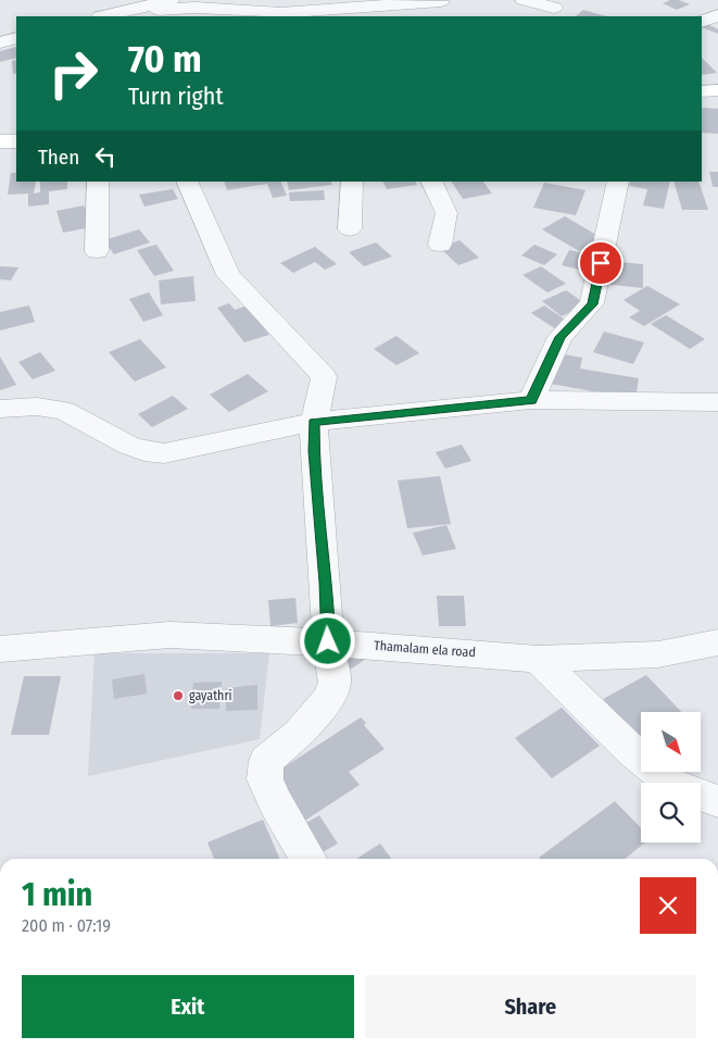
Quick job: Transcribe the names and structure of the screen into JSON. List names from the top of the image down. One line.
{"streets":{"street":["Thamalam ela road"]},"places":["gayathri"],"north":"bottom right","page":{"turn":["70 m","Turn right"],"then":"Then","heading":["1 min","200 m · 07:19"],"buttons":["Exit","Share"]}}
